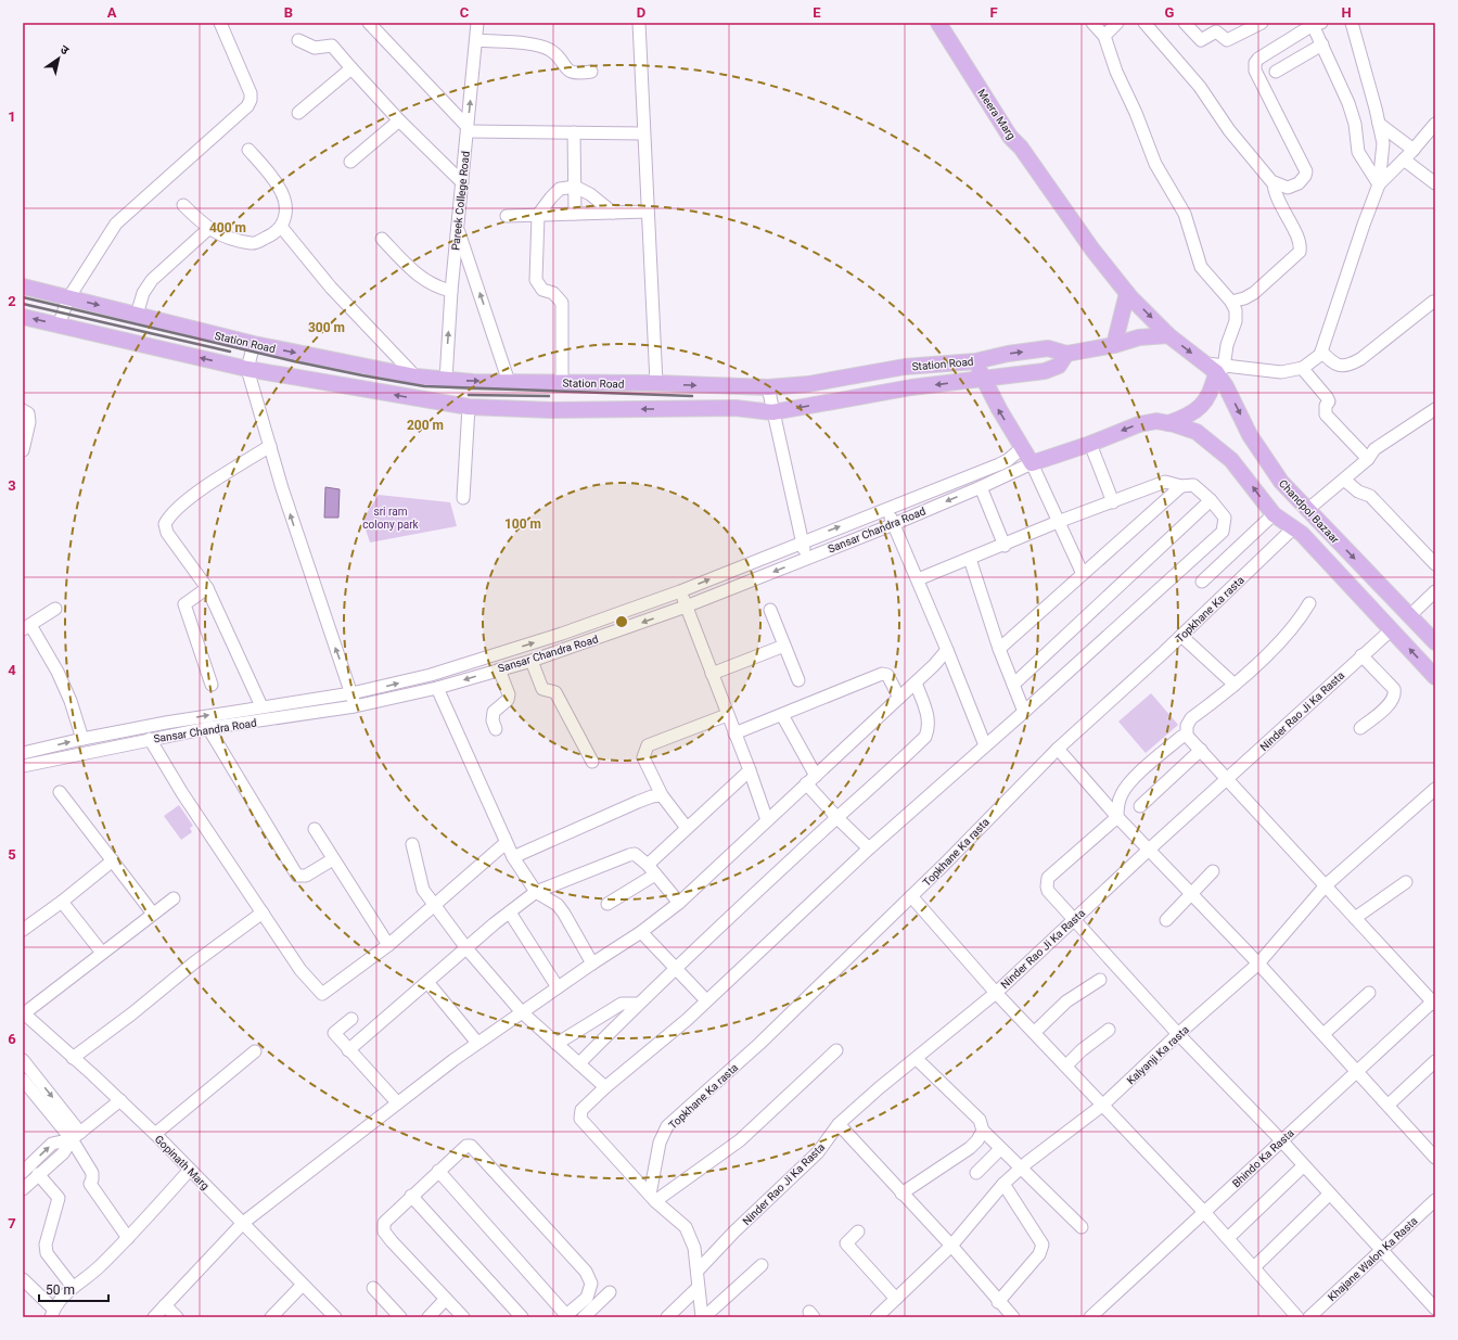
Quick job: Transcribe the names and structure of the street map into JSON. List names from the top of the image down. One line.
{"streets":{"main road":["Meera Marg","Station Road","Chandpol Bazaar","Sansar Chandra Road"],"street":["Pareek College Road","Topkhane Ka rasta","Ninder Rao Ji Ka Rasta","Kalyanji Ka rasta","Bhindo Ka Rasta","Gopinath Marg","Khajane Walon Ka Rasta"]},"crossings":[["Meera Marg","Chandpol Bazaar"],["Pareek College Road","Station Road"],["Station Road","Chandpol Bazaar"],["Chandpol Bazaar","Sansar Chandra Road"],["Chandpol Bazaar","Topkhane Ka rasta"],["Chandpol Bazaar","Ninder Rao Ji Ka Rasta"]],"parks":["sri ram colony park"],"scale_bar":"50 m","north":"top right","grid":{"columns":["A","B","C","D","E","F","G","H"],"rows":["1","2","3","4","5","6","7"]},"rings":["400 m","300 m","200 m","100 m"]}
